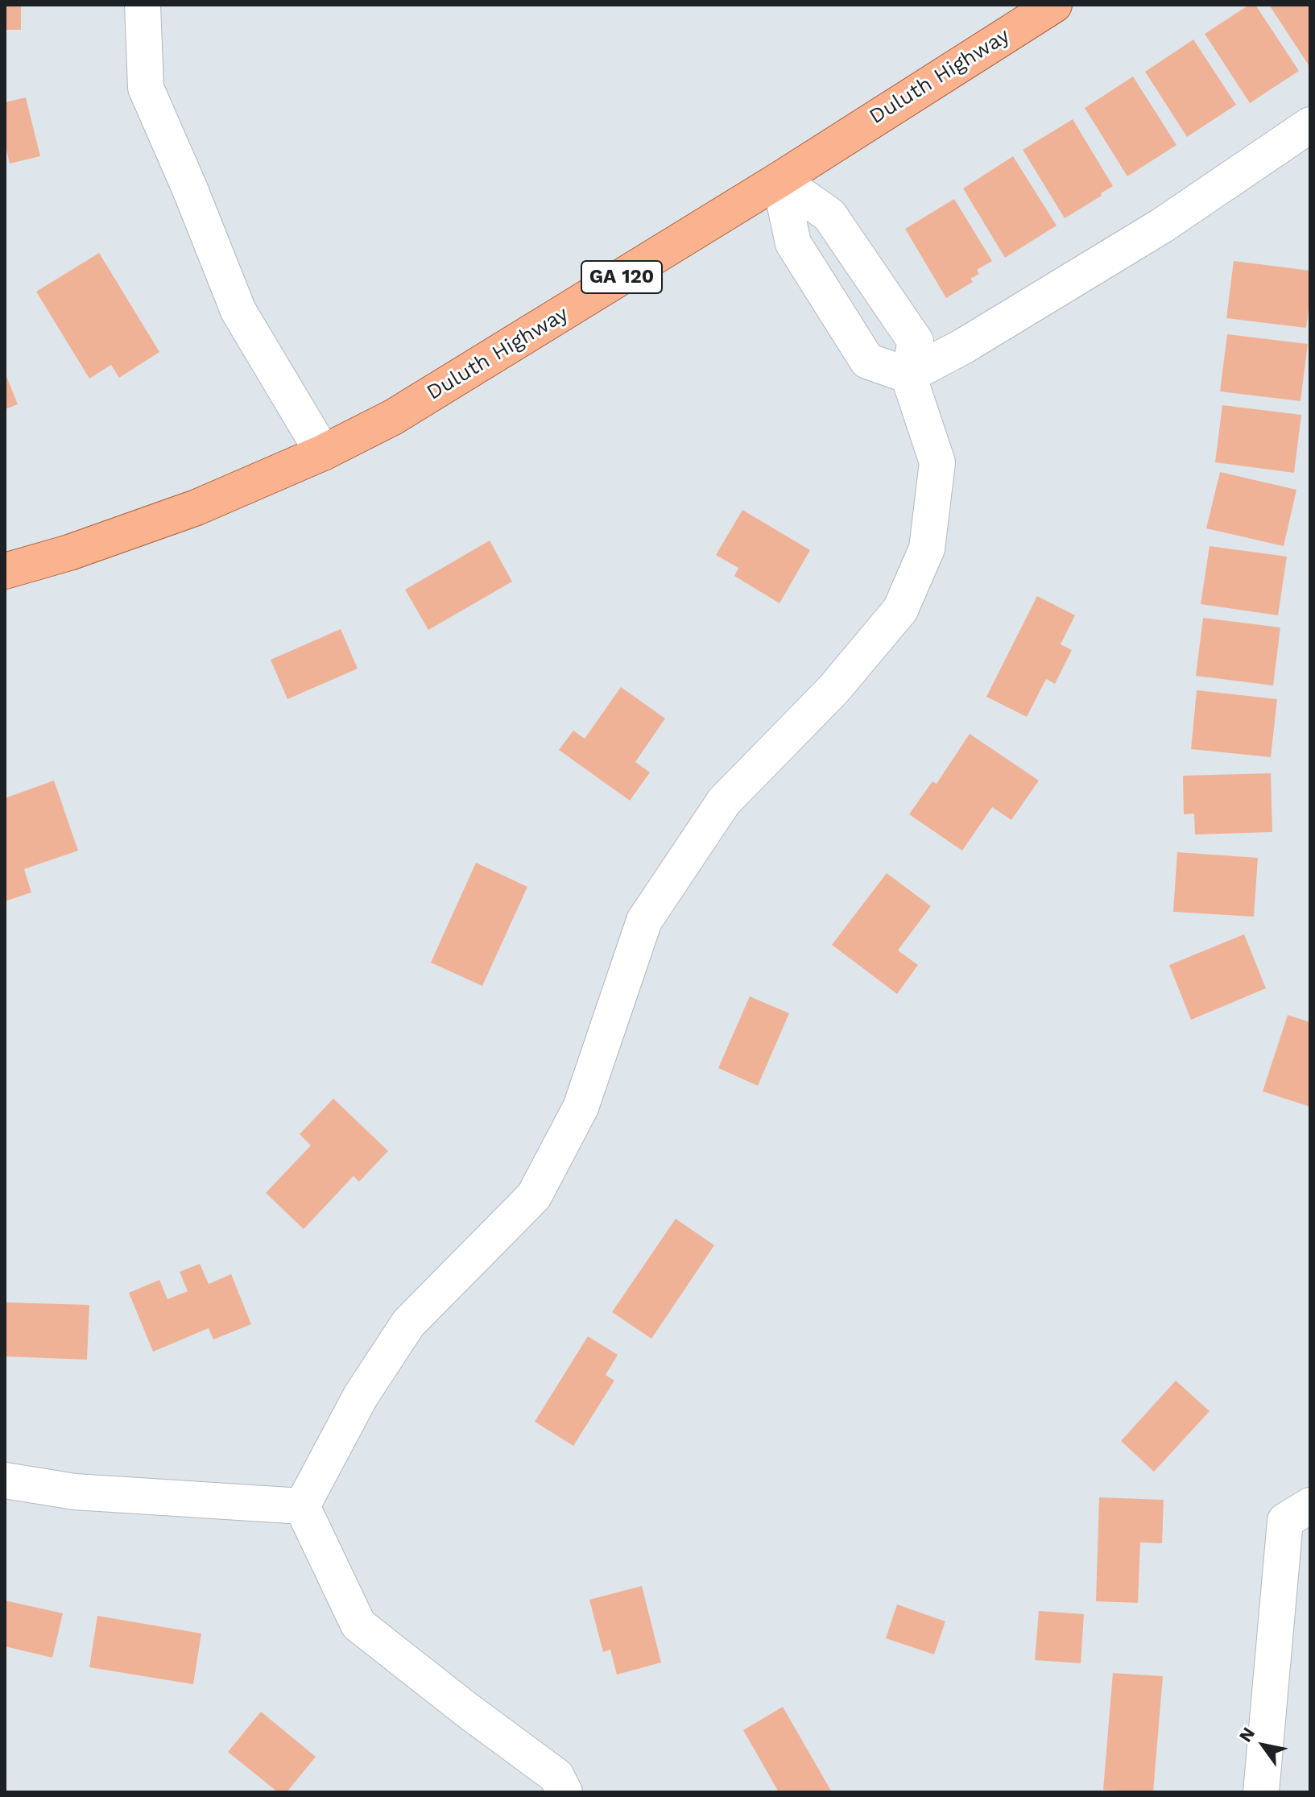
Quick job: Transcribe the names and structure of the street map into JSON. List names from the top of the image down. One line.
{"streets":{"main road":["Duluth Highway","GA 120"]},"north":"top left"}
